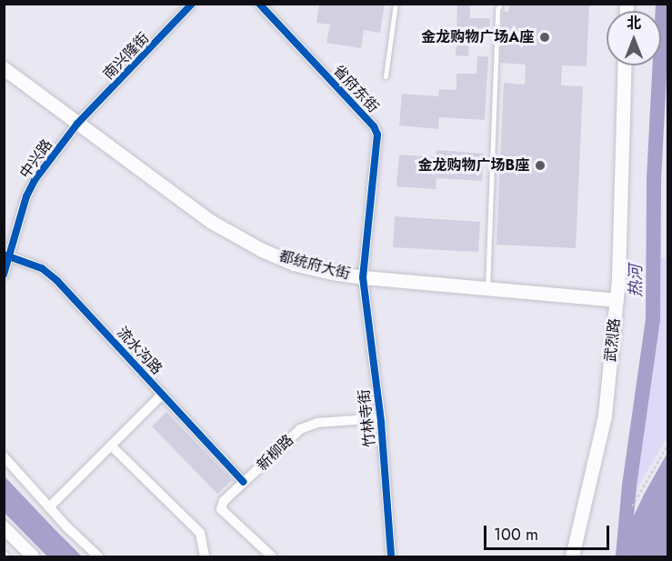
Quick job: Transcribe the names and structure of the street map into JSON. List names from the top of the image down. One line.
{"streets":{"main road":["都统府大街","武烈路"],"street":["南兴隆街","省府东街","中兴路","流水沟路","竹林寺街","新柳路"]},"crossings":[["南兴隆街","中兴路"],["南兴隆街","都统府大街"],["省府东街","都统府大街"],["省府东街","竹林寺街"],["中兴路","都统府大街"],["中兴路","流水沟路"],["都统府大街","武烈路"],["都统府大街","竹林寺街"],["流水沟路","新柳路"],["竹林寺街","新柳路"]],"water":["热河"],"places":["金龙购物广场A座","金龙购物广场B座"],"scale_bar":"100 m","north":"top"}
